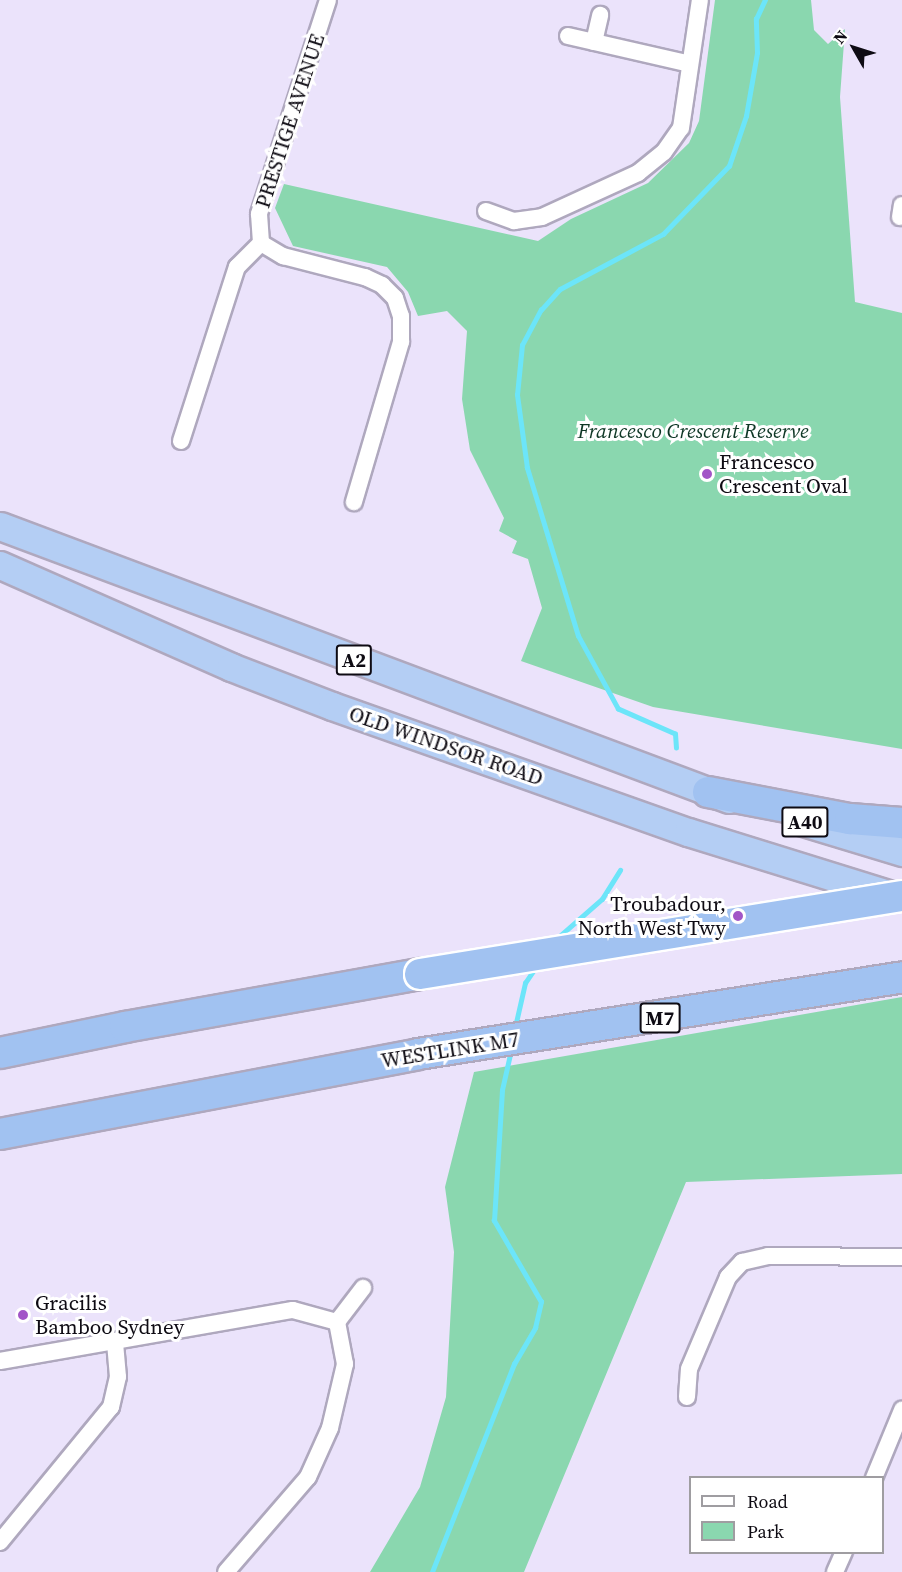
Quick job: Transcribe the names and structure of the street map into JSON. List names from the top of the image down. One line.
{"streets":{"highway":["A2","OLD WINDSOR ROAD","A40","M7","WESTLINK M7"],"street":["PRESTIGE AVENUE"]},"crossings":[["A2","A40"]],"parks":["Francesco Crescent Reserve"],"places":["Francesco Crescent Oval","Troubadour, North West Twy","Gracilis Bamboo Sydney"],"legend":["Road","Park"],"north":"top left"}
